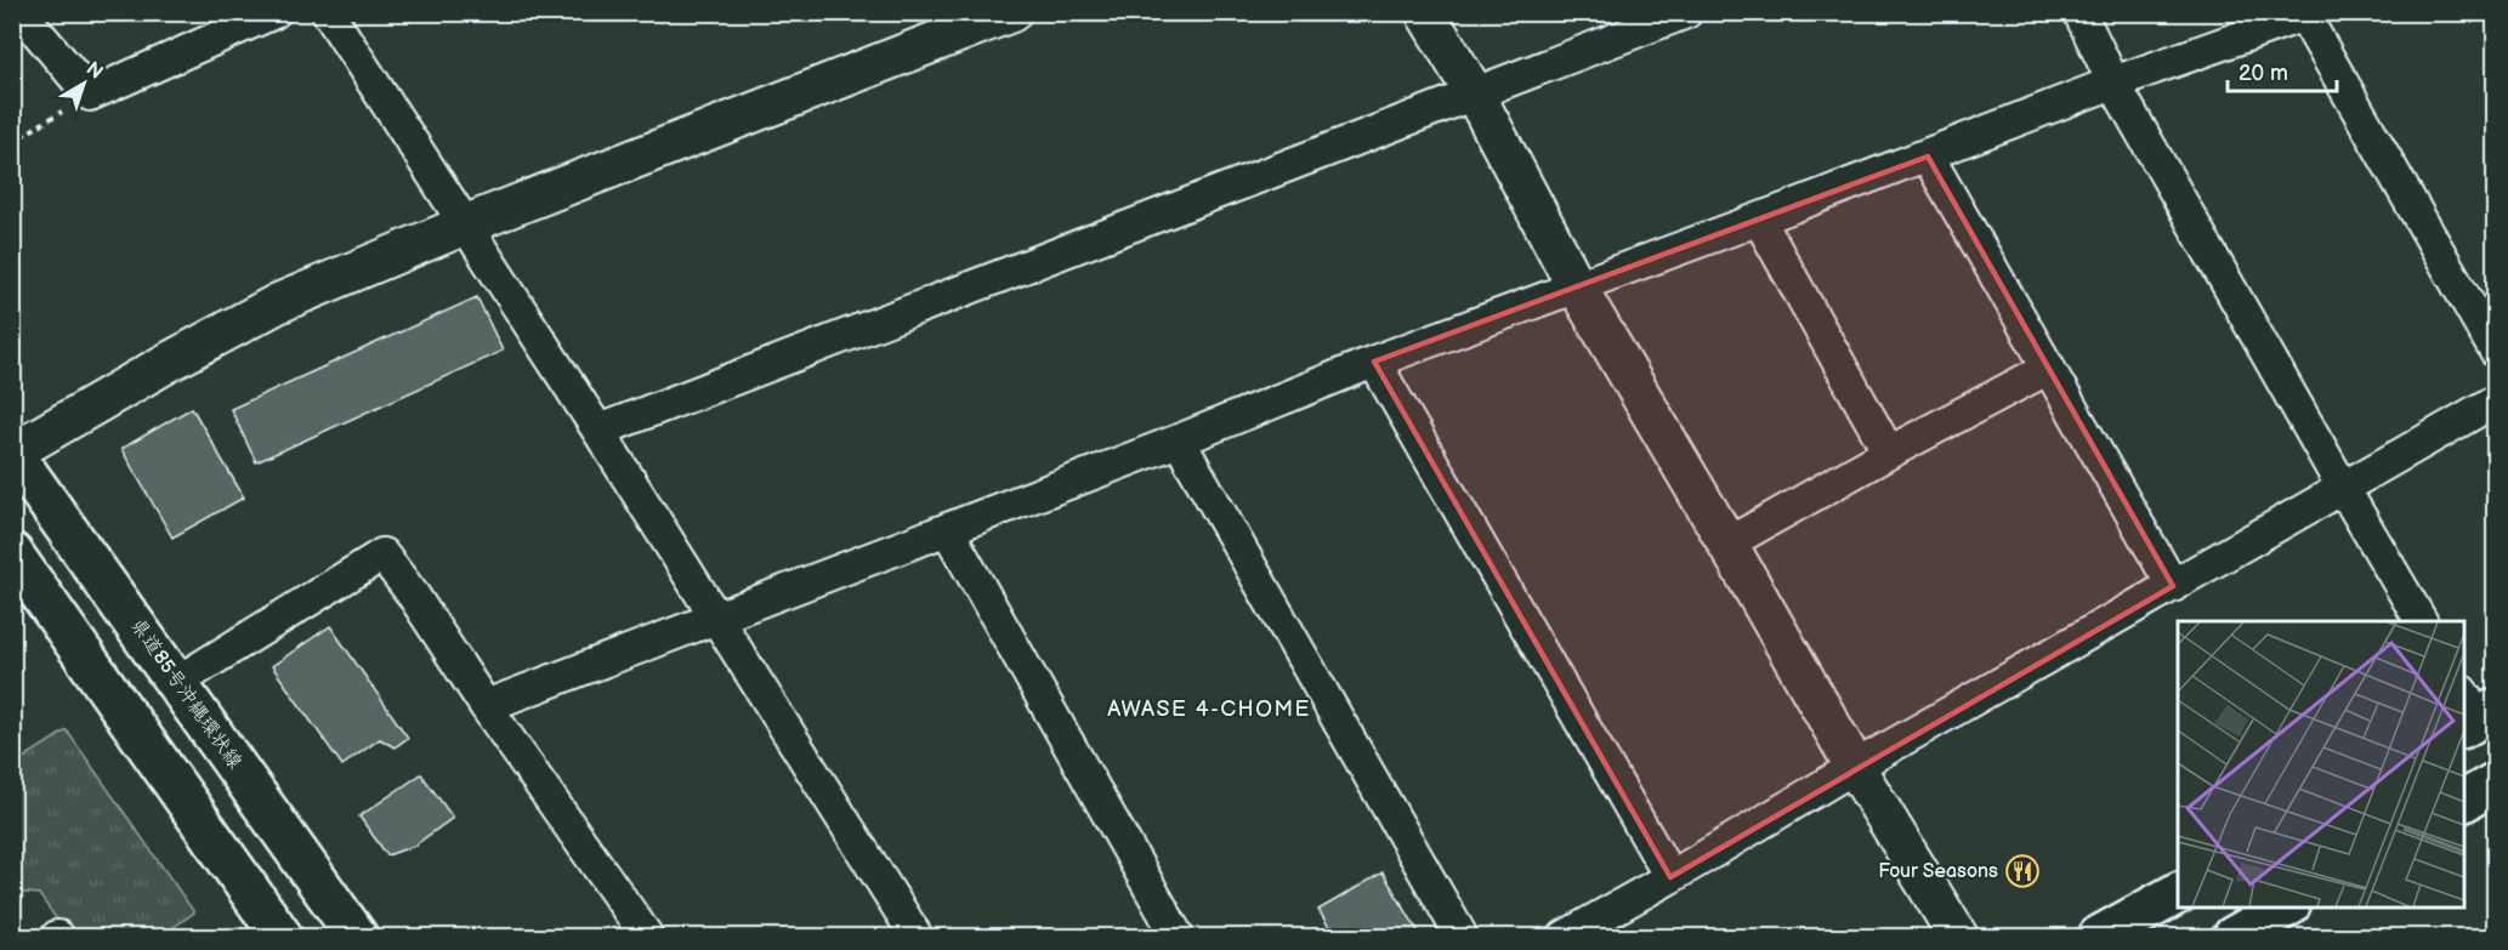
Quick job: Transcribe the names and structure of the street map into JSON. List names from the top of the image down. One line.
{"streets":{"main road":["県道85号沖縄環状線"]},"districts":["AWASE 4-CHOME"],"places":{"restaurant":["Four Seasons"]},"scale_bar":"20 m","north":"top right"}
